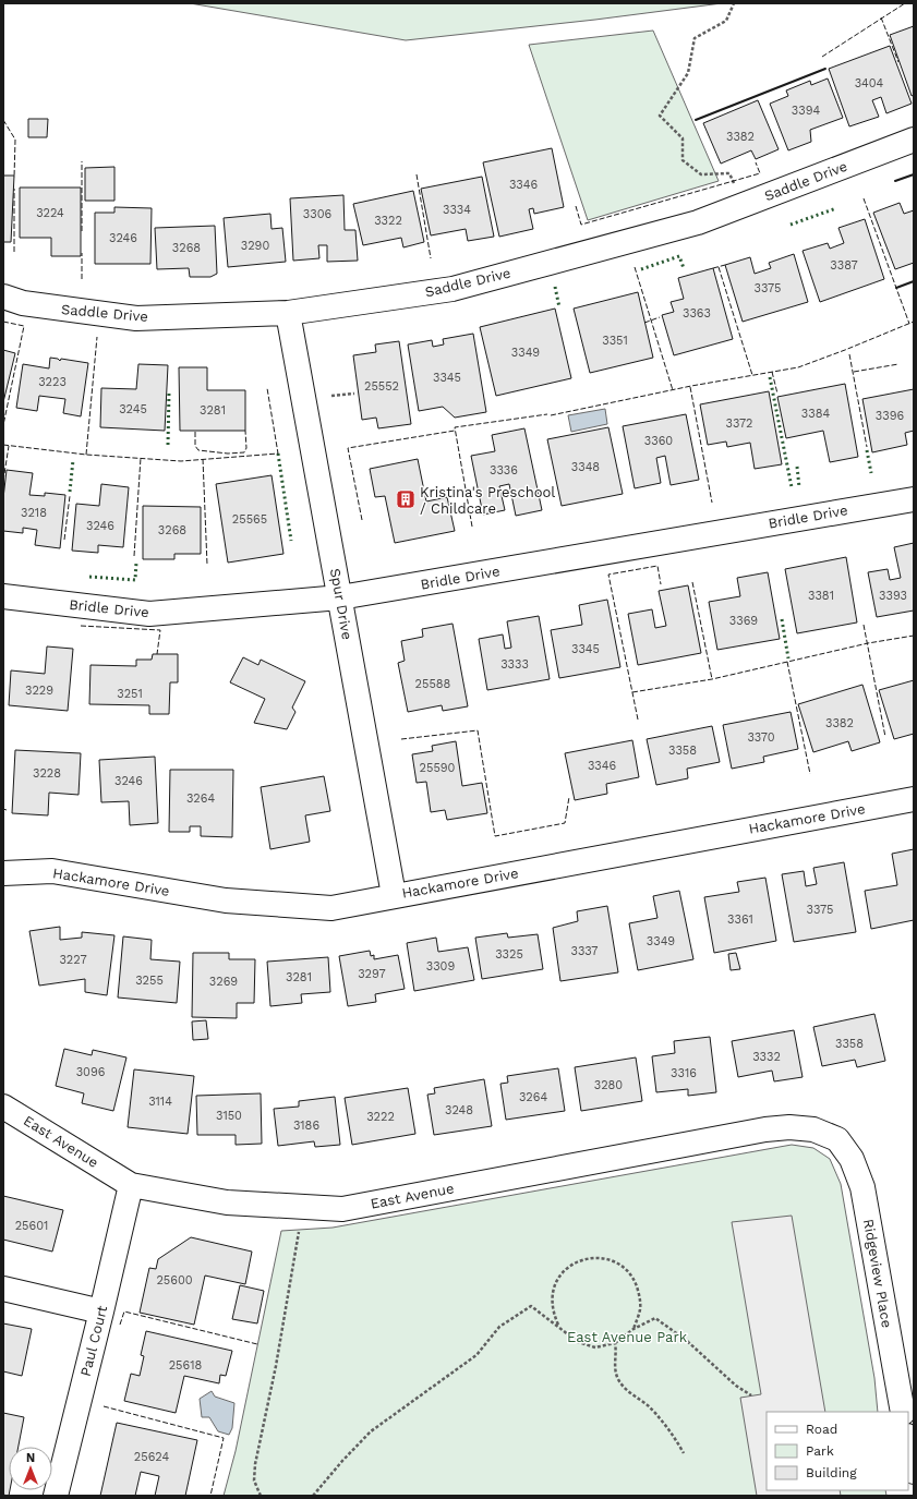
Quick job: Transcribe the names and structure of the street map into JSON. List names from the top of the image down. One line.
{"streets":{"street":["Saddle Drive","Bridle Drive","Spur Drive","Hackamore Drive","East Avenue","Ridgeview Place","Paul Court"]},"crossings":[["Saddle Drive","Spur Drive"],["Bridle Drive","Spur Drive"],["Spur Drive","Hackamore Drive"],["East Avenue","Ridgeview Place"],["East Avenue","Paul Court"]],"parks":["East Avenue Park"],"places":{"building":["Kristina's Preschool / Childcare"]},"house_numbers":["3404","3394","3382","3346","3334","3224","3306","3322","3246","3290","3268","3387","3375","3363","3351","3349","3345","3223","25552","3245","3281","3384","3396","3372","3360","3348","3336","3218","25565","3246","3268","3381","3393","3369","3345","3333","25588","3229","3251","3382","3370","3358","3346","25590","3228","3246","3264","3375","3361","3349","3337","3325","3227","3309","3297","3281","3255","3269","3358","3332","3096","3316","3280","3264","3114","3248","3150","3222","3186","25601","25600","25618","25624"],"legend":["Road","Park","Building"],"north":"top"}
